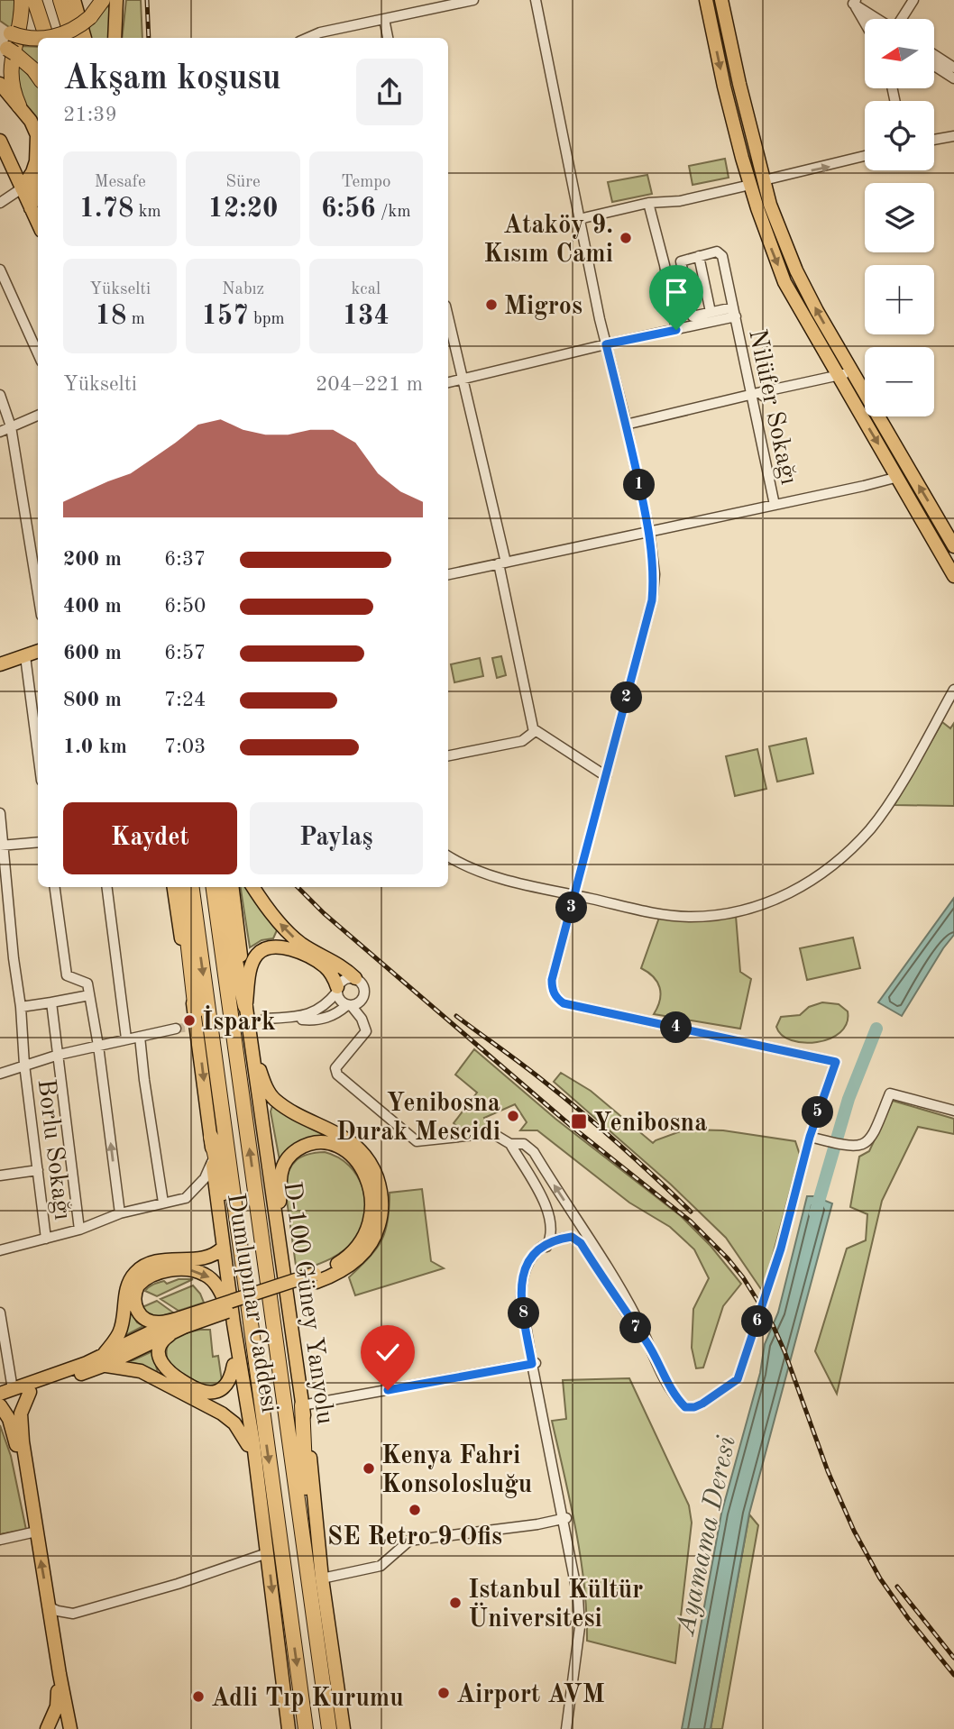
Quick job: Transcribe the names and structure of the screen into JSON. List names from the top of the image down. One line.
{"streets":{"main road":["Dumlupınar Caddesi","D-100 Güney Yanyolu"],"street":["Nilüfer Sokağı","Borlu Sokağı"]},"one_way":["Dumlupınar Caddesi"],"water":["Ayamama Deresi"],"places":{"other":["Ataköy 9. Kısım Cami","Migros","İspark","Yenibosna Durak Mescidi","Kenya Fahri Konsolosluğu","SE Retro 9 Ofis","Istanbul Kültür Üniversitesi","Airport AVM","Adli Tıp Kurumu"],"transit":["Yenibosna"]},"north":"left","page":{"map_buttons":["+","−"],"heading":["Akşam koşusu","21:39"],"stats":[["Mesafe","1.78 km"],["Süre","12:20"],["Tempo","6:56 /km"],["Yükselti","18 m"],["Nabız","157 bpm"],["kcal","134"]],"chart":["Yükselti","204–221 m"],"pins":["1","2","3","4","5","8","6","7"],"list":[{"name":"200 m","note":"6:37"},{"name":"400 m","note":"6:50"},{"name":"600 m","note":"6:57"},{"name":"800 m","note":"7:24"},{"name":"1.0 km","note":"7:03"}],"buttons":["Kaydet","Paylaş"]}}
